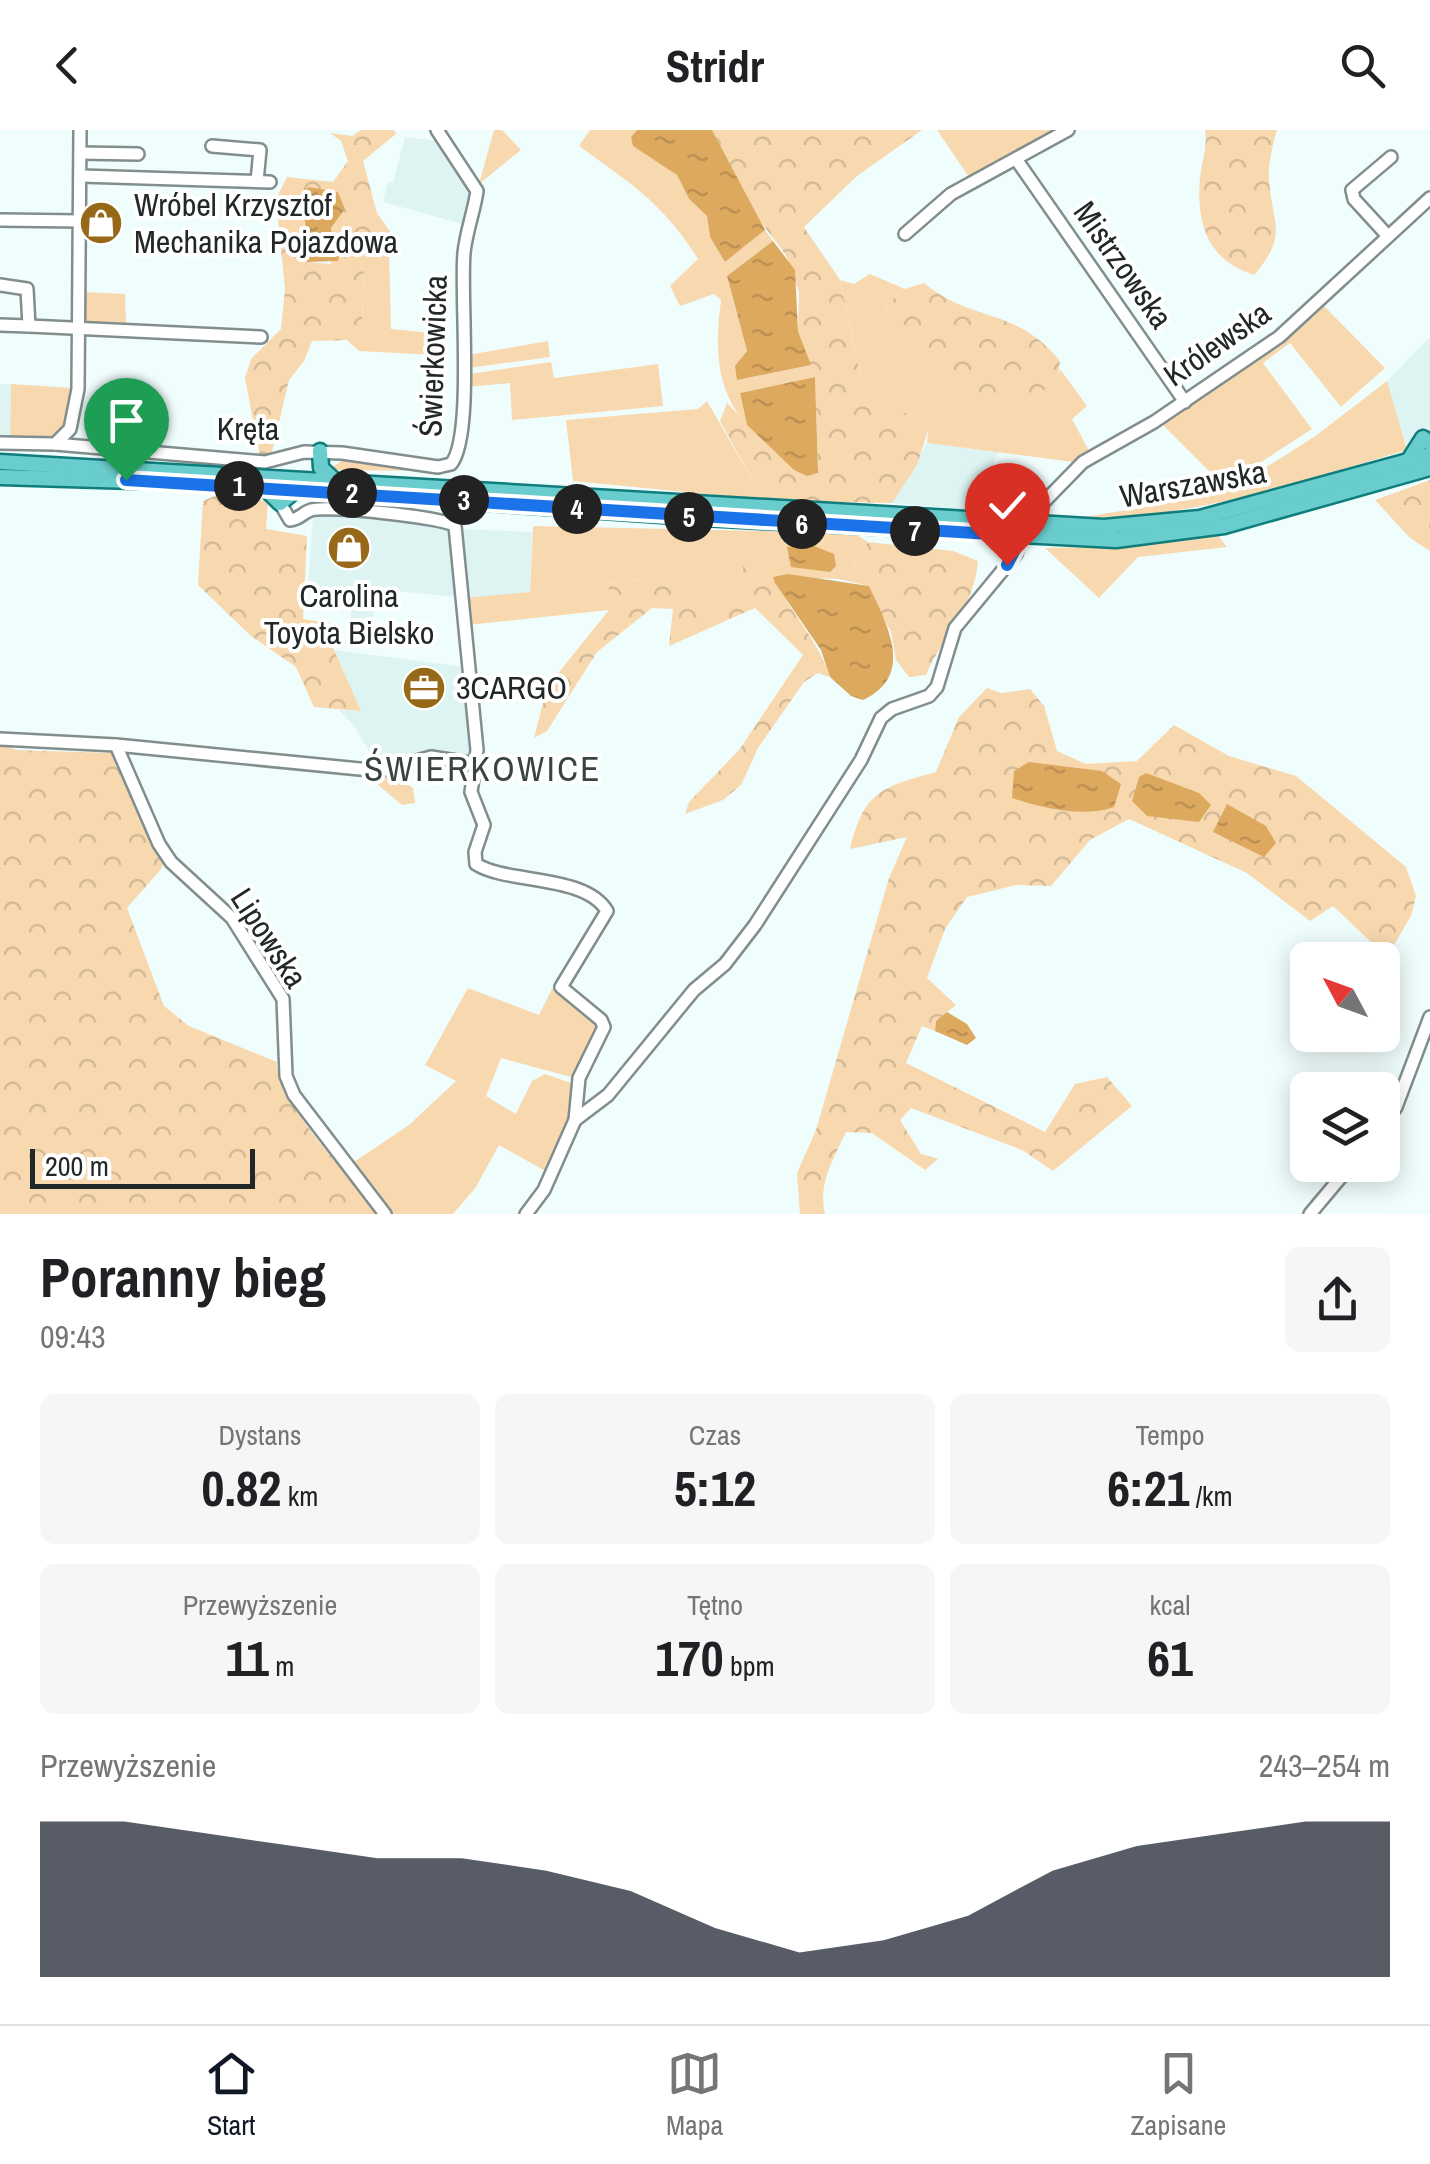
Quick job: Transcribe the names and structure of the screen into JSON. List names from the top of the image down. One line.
{"streets":{"main road":["Warszawska"],"street":["Mistrzowska","Królewska","Świerkowicka","Kręta","Lipowska"]},"crossings":[["Mistrzowska","Królewska"],["Królewska","Warszawska"],["Świerkowicka","Kręta"]],"districts":["ŚWIERKOWICE"],"places":{"shop":["Wróbel Krzysztof Mechanika Pojazdowa","Carolina Toyota Bielsko"],"office":["3CARGO"]},"scale_bar":"200 m","north":"top left","page":{"header":"Stridr","pins":["1","2","3","4","5","6","7"],"scale":"200 m","heading":["Poranny bieg","09:43"],"stats":[["Dystans","0.82 km"],["Czas","5:12"],["Tempo","6:21 /km"],["Przewyższenie","11 m"],["Tętno","170 bpm"],["kcal","61"]],"chart":["Przewyższenie","243–254 m"],"tabs":["Start","Mapa","Zapisane"]}}
